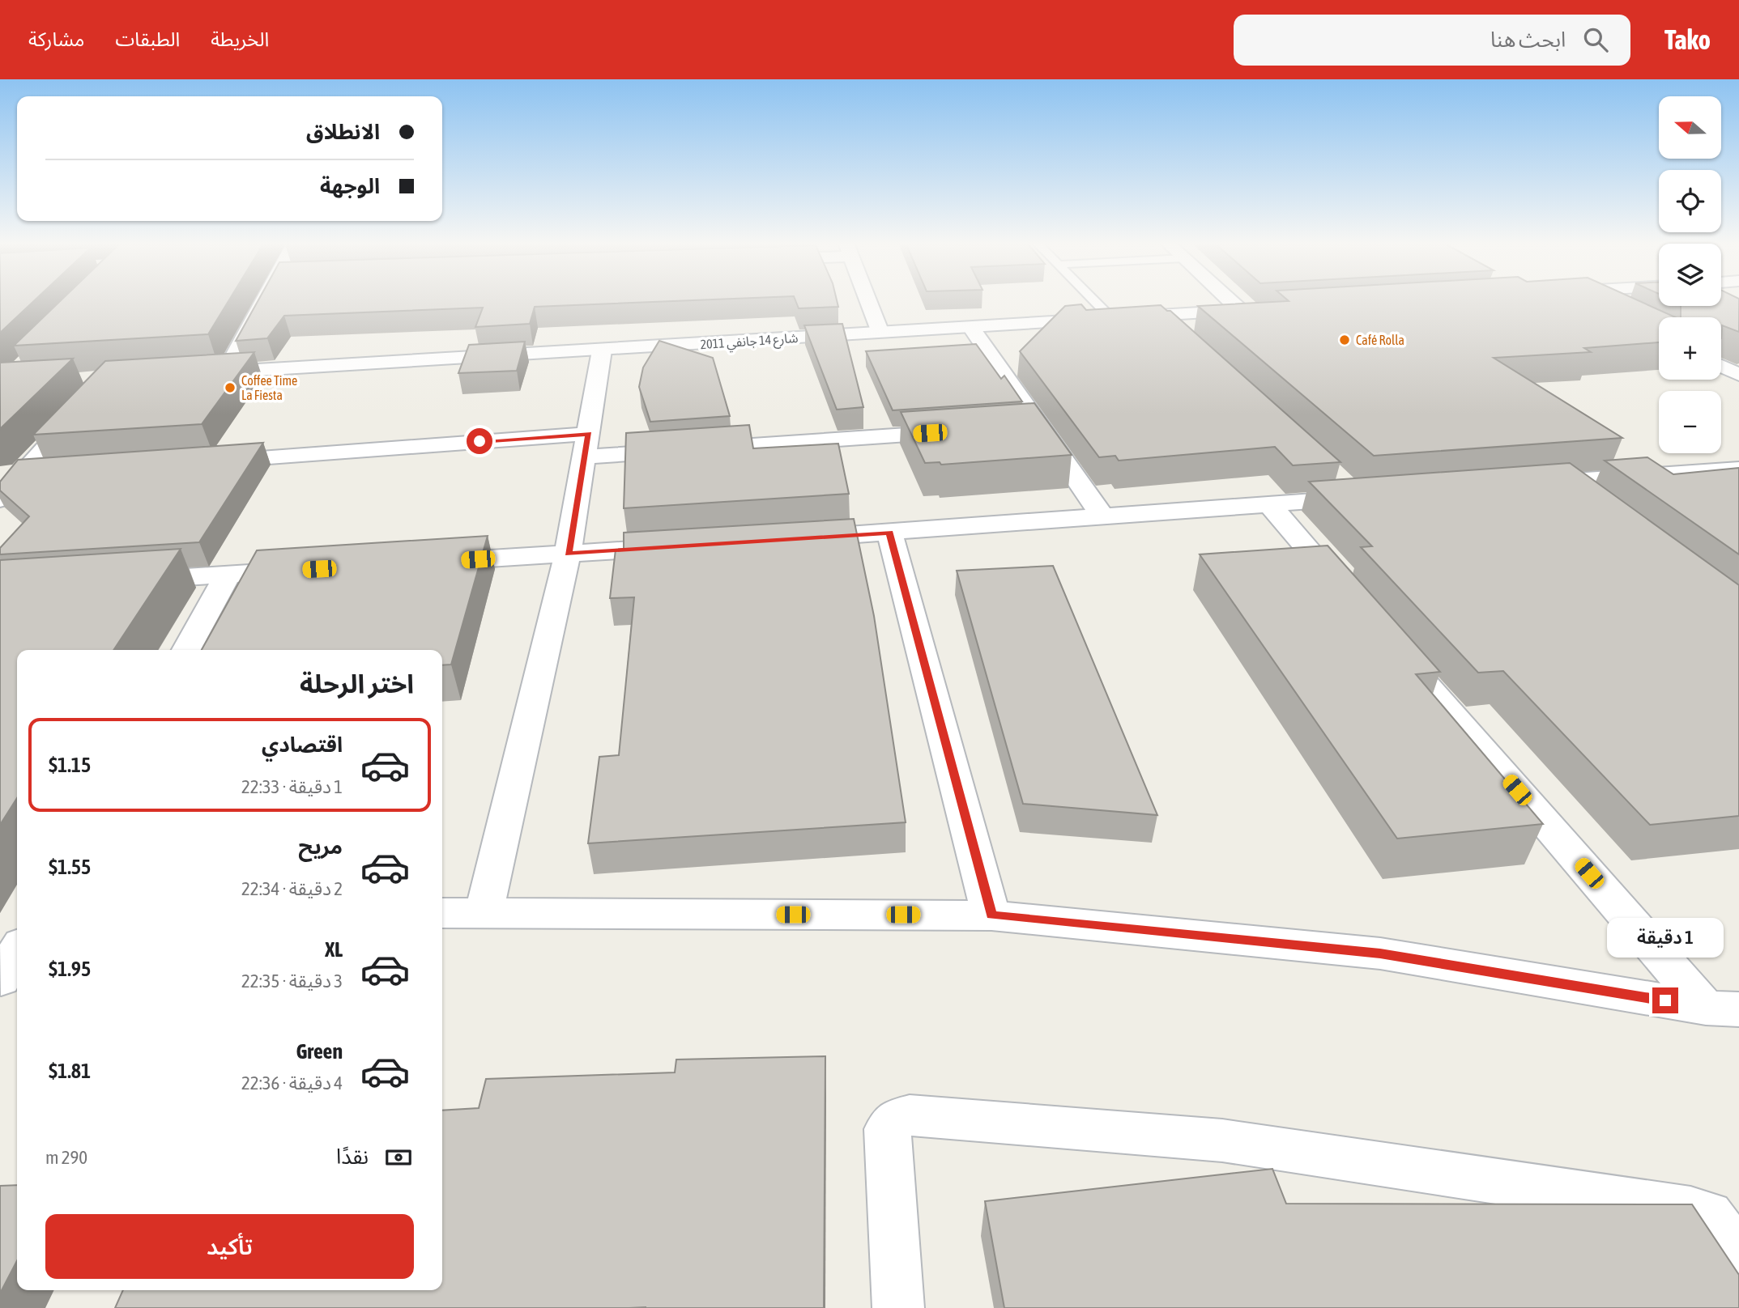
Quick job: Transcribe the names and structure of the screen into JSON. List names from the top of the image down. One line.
{"streets":{"street":["شارع 14 جانفي 2011"]},"places":["Café Rolla","Coffee Time La Fiesta"],"north":"left","page":{"header":"Tako","search":"ابحث هنا","nav":["الخريطة","الطبقات","مشاركة"],"map_buttons":["+","−"],"banner":["الانطلاق","الوجهة"],"heading":"اختر الرحلة","list":[{"name":"اقتصادي","note":"1 دقيقة · 22:33","value":"$1.15"},{"name":"مريح","note":"2 دقيقة · 22:34","value":"$1.55"},{"name":"XL","note":"3 دقيقة · 22:35","value":"$1.95"},{"name":"Green","note":"4 دقيقة · 22:36","value":"$1.81"}],"bubble":"1 دقيقة","pay":["نقدًا","290 m"],"buttons":"تأكيد"}}
